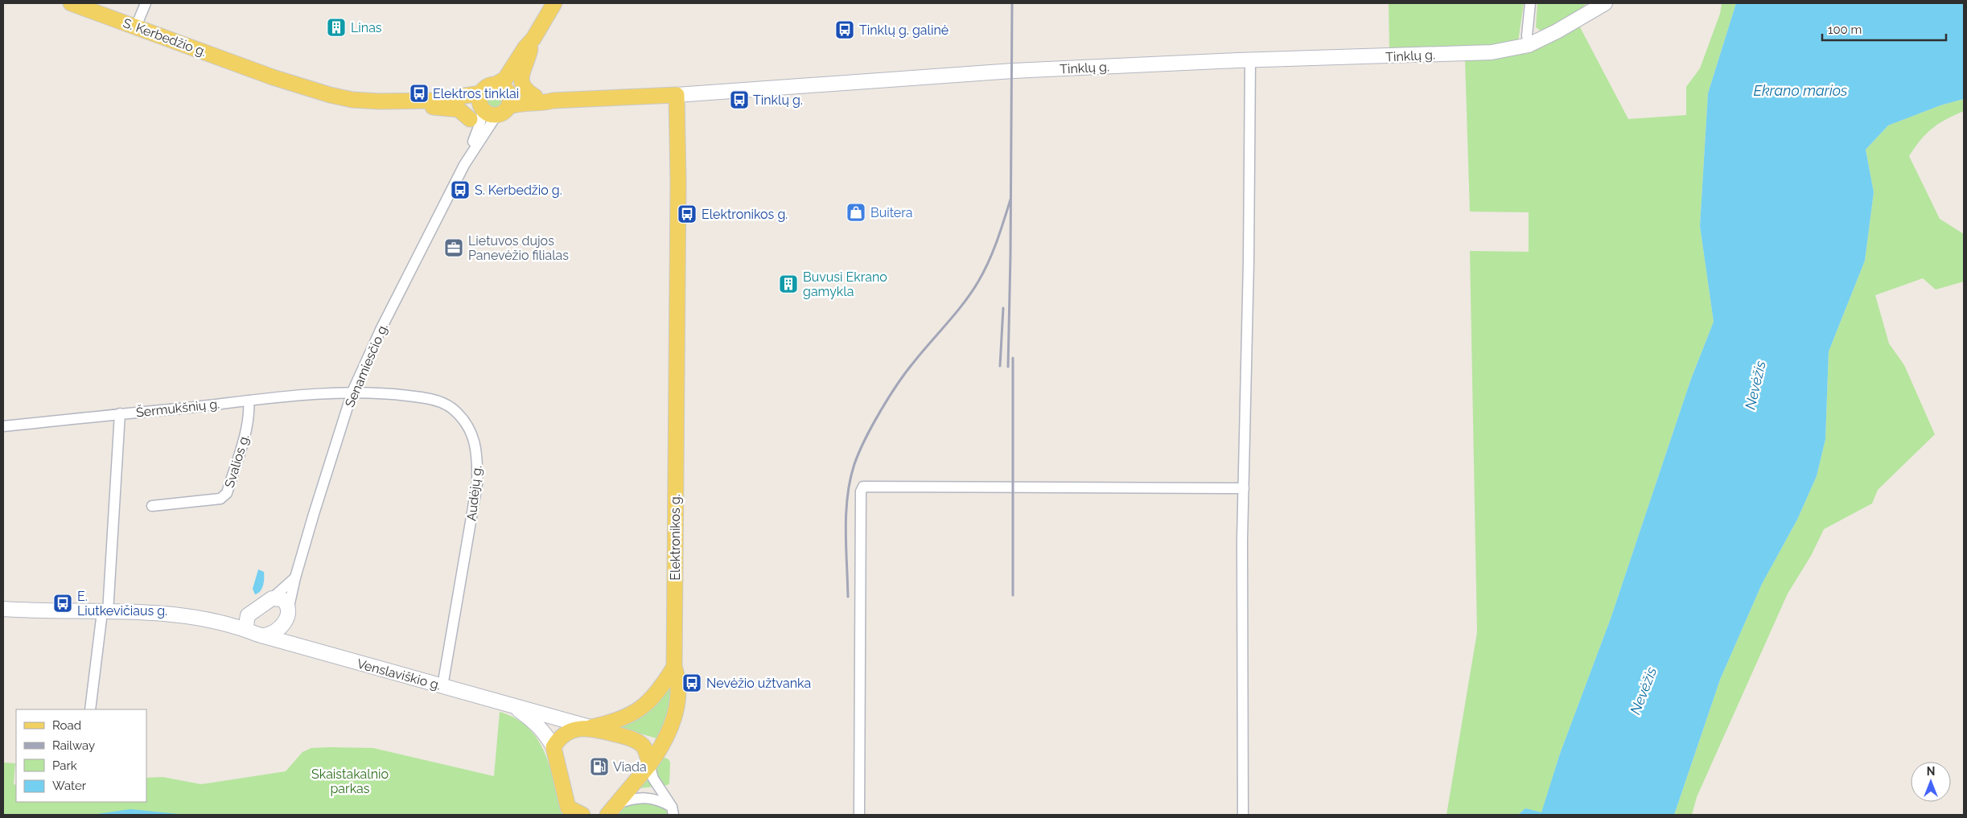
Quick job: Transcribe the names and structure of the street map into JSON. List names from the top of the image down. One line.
{"streets":{"main road":["S. Kerbedžio g.","Tinklų g.","Senamiesčio g.","Elektronikos g.","Venslaviškio g."],"street":["Šermukšnių g.","Svalios g.","Audėjų g."]},"crossings":[["S. Kerbedžio g.","Senamiesčio g."],["Tinklų g.","Senamiesčio g."],["Tinklų g.","Elektronikos g."],["Senamiesčio g.","Šermukšnių g."],["Senamiesčio g.","Audėjų g."],["Senamiesčio g.","Venslaviškio g."],["Šermukšnių g.","Svalios g."],["Šermukšnių g.","Audėjų g."],["Audėjų g.","Venslaviškio g."]],"water":["Ekrano marios","Nevėžis"],"parks":["Skaistakalnio parkas"],"places":{"building":["Linas","Buvusi Ekrano gamykla"],"bus stop":["Tinklų g. galinė","Elektros tinklai","Tinklų g.","S. Kerbedžio g.","Elektronikos g.","E. Liutkevičiaus g.","Nevėžio užtvanka"],"shop":["Buitera"],"office":["Lietuvos dujos Panevėžio filialas"],"fuel station":["Viada"]},"legend":["Road","Railway","Park","Water"],"scale_bar":"100 m","north":"top"}
